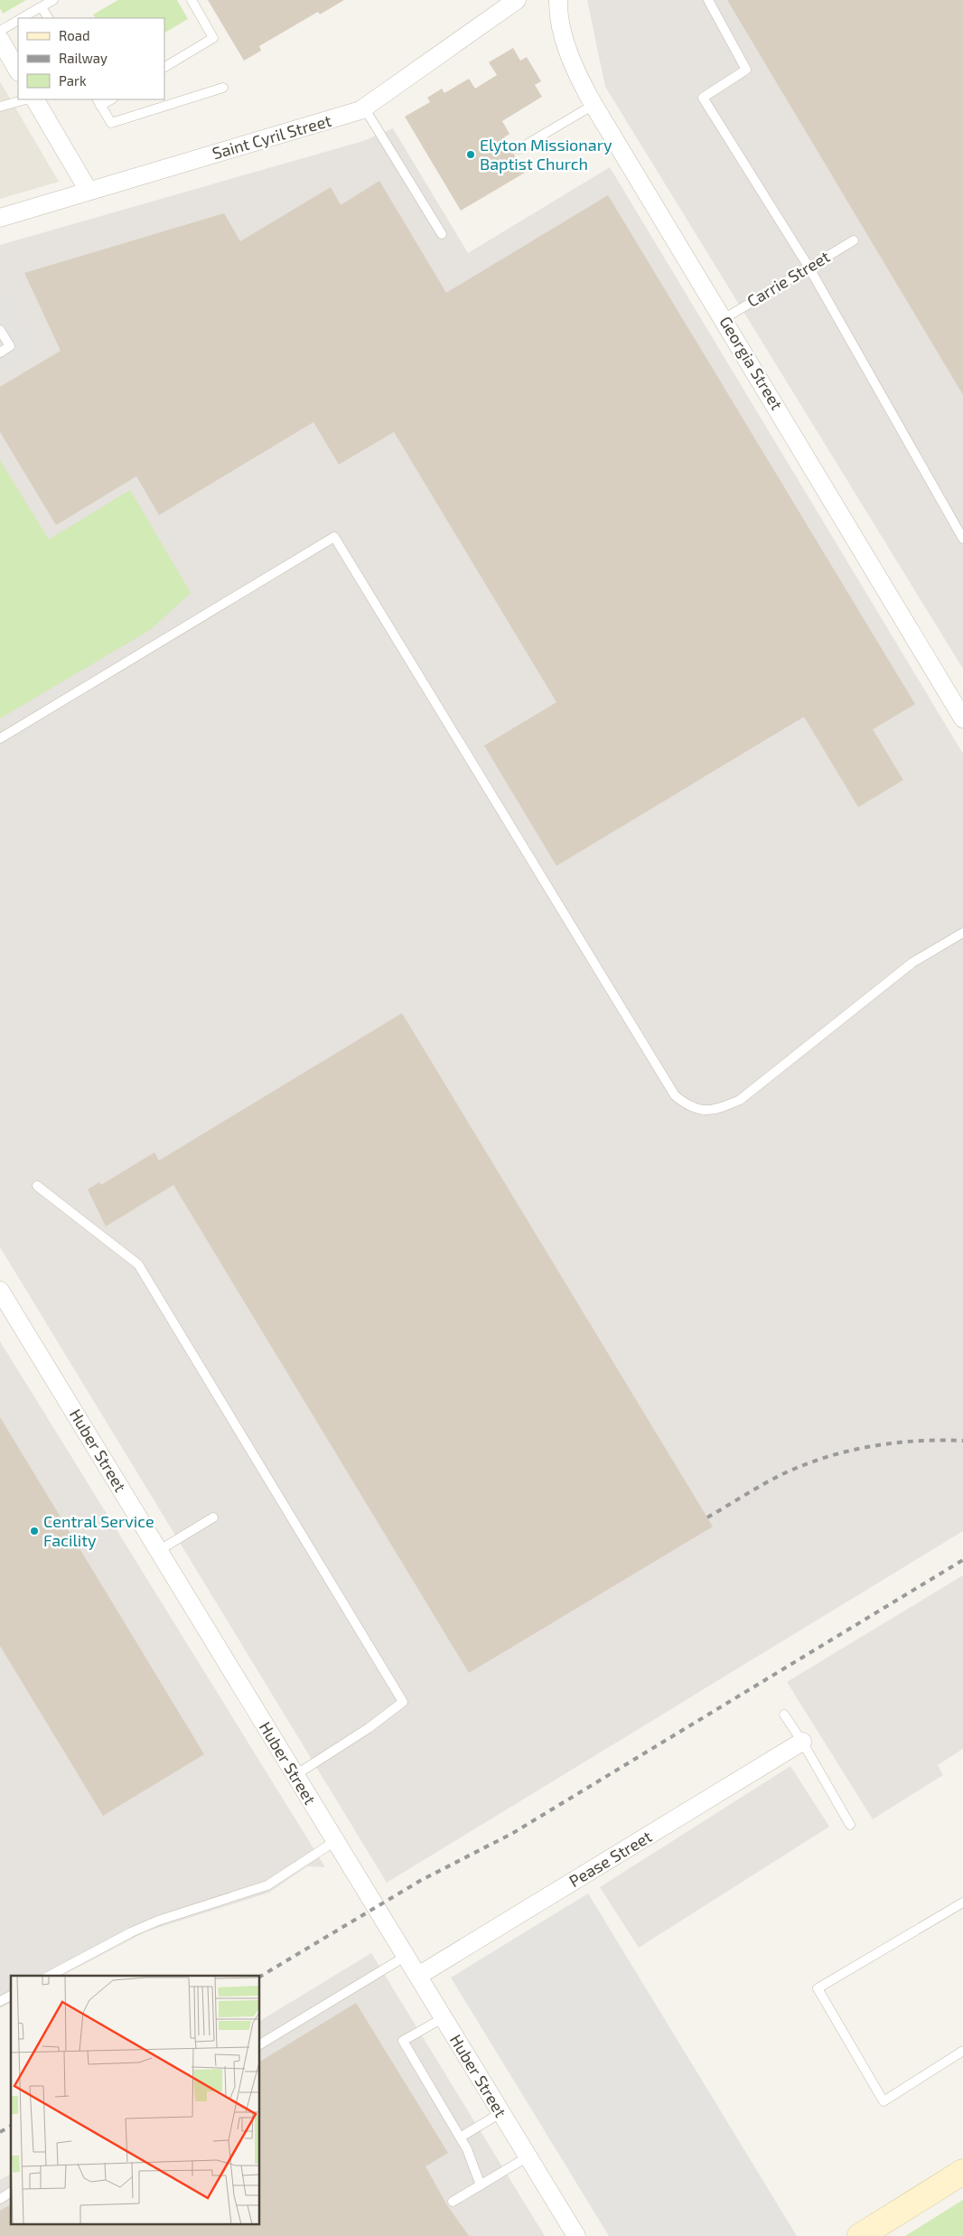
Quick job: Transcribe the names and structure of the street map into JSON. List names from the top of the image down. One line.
{"streets":{"street":["Saint Cyril Street","Georgia Street","Huber Street","Pease Street"],"lane":["Carrie Street"]},"crossings":[["Carrie Street","Georgia Street"],["Huber Street","Pease Street"]],"places":["Elyton Missionary Baptist Church","Central Service Facility"],"legend":["Road","Railway","Park"]}
